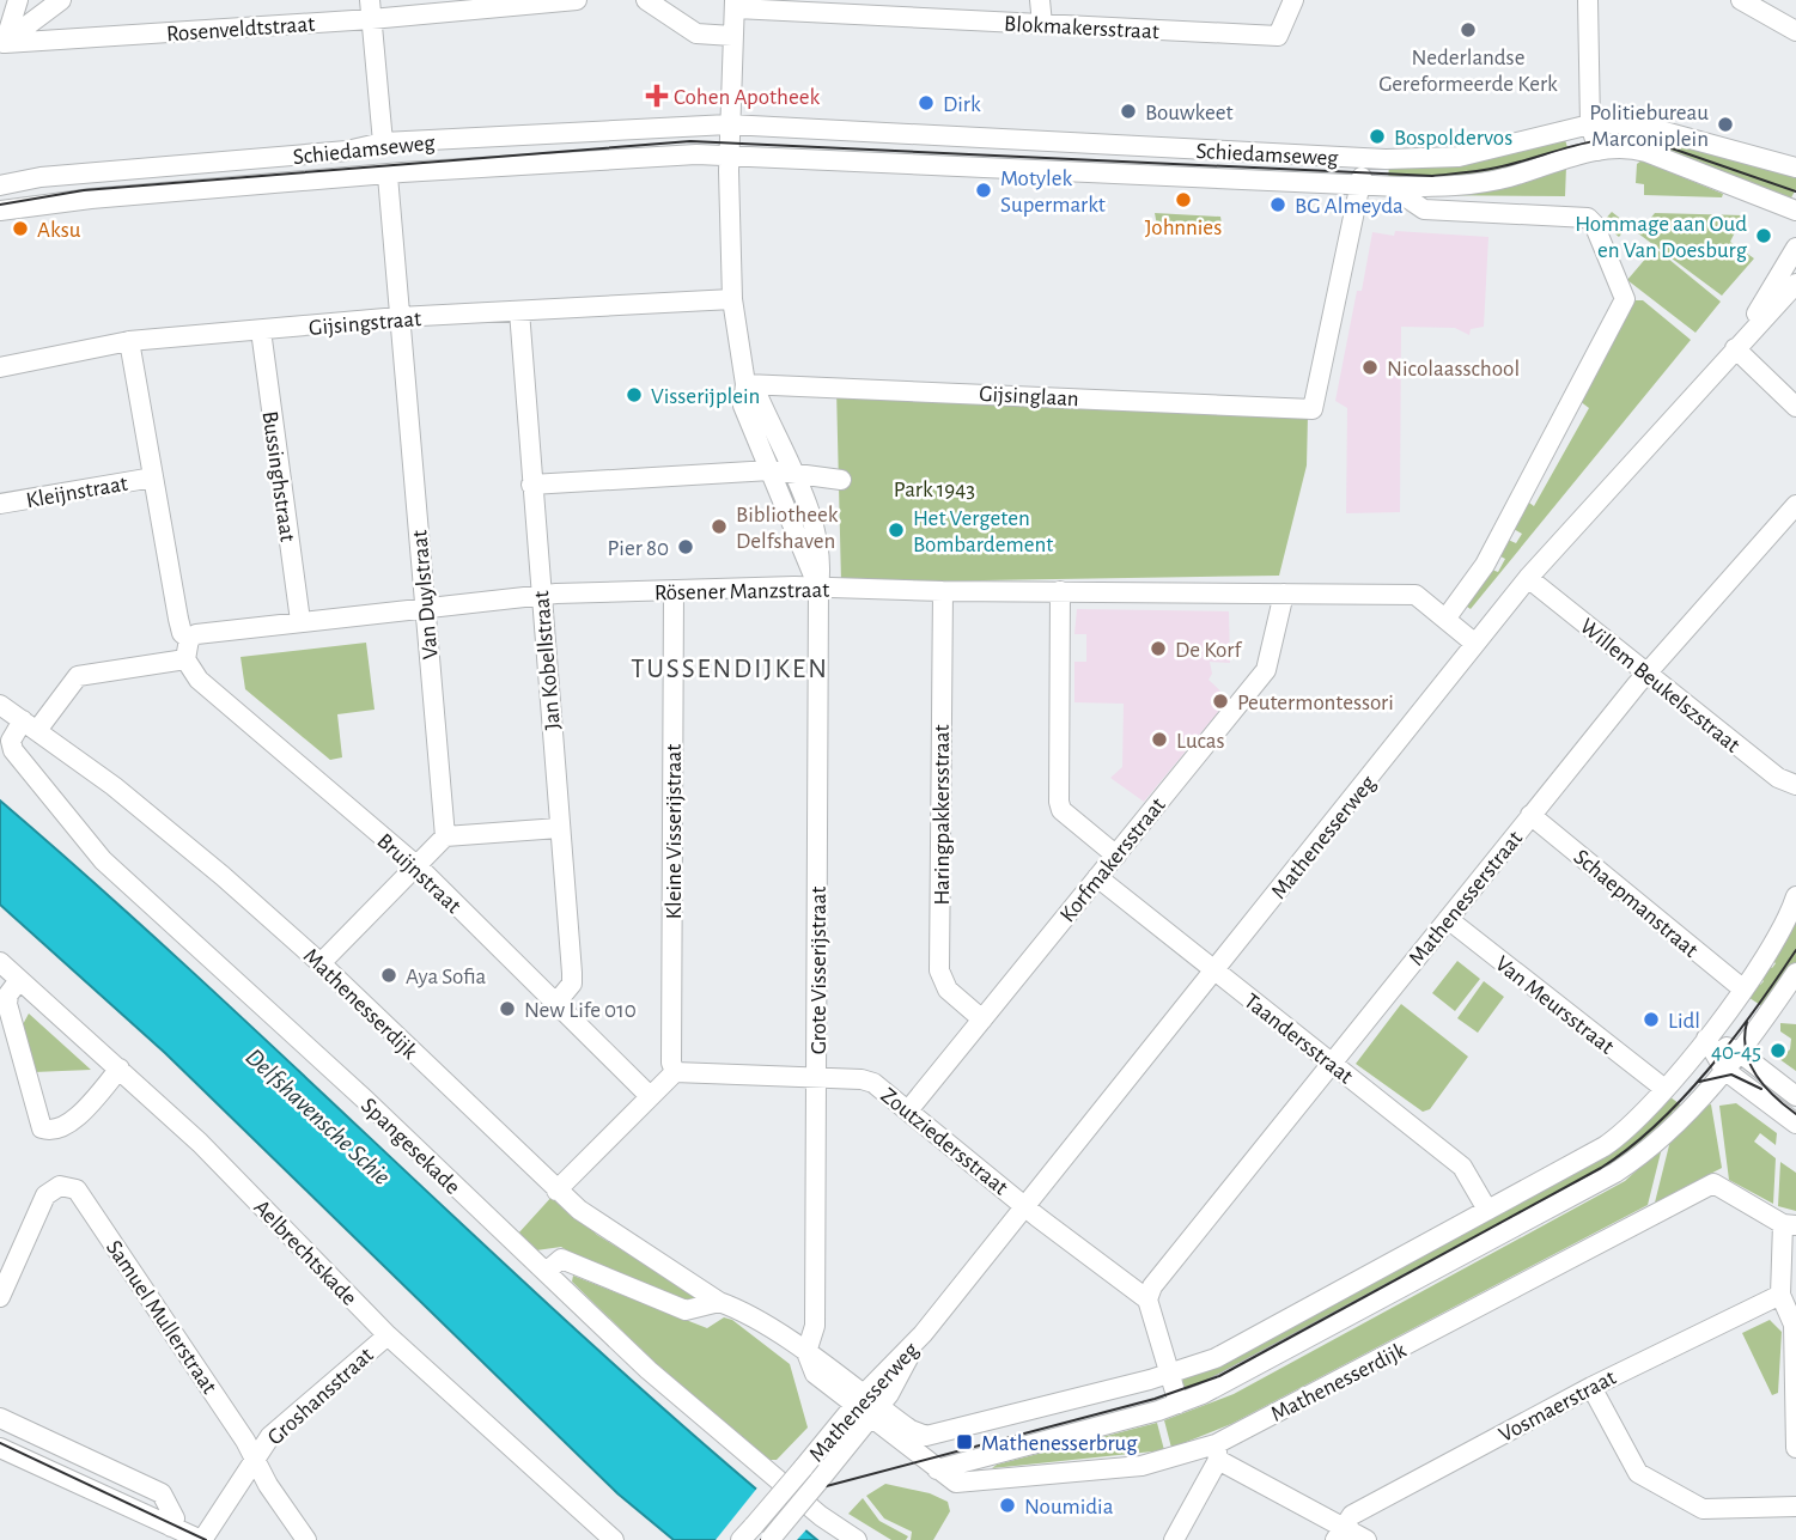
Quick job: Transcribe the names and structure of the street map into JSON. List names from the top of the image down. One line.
{"streets":{"street":["Blokmakersstraat","Rosenveldtstraat","Schiedamseweg","Gijsingstraat","Gijsinglaan","Bussinghstraat","Kleijnstraat","Rösener Manzstraat","Van Duylstraat","Jan Kobellstraat","Willem Beukelszstraat","Haringpakkersstraat","Kleine Visserijstraat","Mathenesserweg","Korfmakersstraat","Bruijnstraat","Mathenesserstraat","Schaepmanstraat","Grote Visserijstraat","Mathenesserdijk","Van Meursstraat","Taandersstraat","Zoutziedersstraat","Spangesekade","Aelbrechtskade","Samuel Mullerstraat","Groshansstraat","Vosmaerstraat"]},"crossings":[["Schiedamseweg","Gijsinglaan"],["Schiedamseweg","Van Duylstraat"],["Schiedamseweg","Grote Visserijstraat"],["Gijsingstraat","Bussinghstraat"],["Gijsingstraat","Van Duylstraat"],["Gijsingstraat","Jan Kobellstraat"],["Gijsingstraat","Grote Visserijstraat"],["Gijsinglaan","Grote Visserijstraat"],["Bussinghstraat","Rösener Manzstraat"],["Rösener Manzstraat","Van Duylstraat"],["Rösener Manzstraat","Jan Kobellstraat"],["Rösener Manzstraat","Haringpakkersstraat"],["Rösener Manzstraat","Kleine Visserijstraat"],["Rösener Manzstraat","Mathenesserweg"],["Rösener Manzstraat","Korfmakersstraat"],["Rösener Manzstraat","Grote Visserijstraat"],["Jan Kobellstraat","Bruijnstraat"],["Willem Beukelszstraat","Mathenesserweg"],["Willem Beukelszstraat","Mathenesserstraat"],["Haringpakkersstraat","Korfmakersstraat"],["Kleine Visserijstraat","Zoutziedersstraat"],["Mathenesserweg","Mathenesserdijk"],["Mathenesserweg","Taandersstraat"],["Mathenesserweg","Zoutziedersstraat"],["Korfmakersstraat","Taandersstraat"],["Korfmakersstraat","Zoutziedersstraat"],["Mathenesserstraat","Schaepmanstraat"],["Mathenesserstraat","Van Meursstraat"],["Mathenesserstraat","Taandersstraat"],["Mathenesserstraat","Zoutziedersstraat"],["Schaepmanstraat","Mathenesserdijk"],["Grote Visserijstraat","Mathenesserdijk"],["Grote Visserijstraat","Zoutziedersstraat"],["Mathenesserdijk","Van Meursstraat"],["Mathenesserdijk","Taandersstraat"],["Mathenesserdijk","Spangesekade"],["Aelbrechtskade","Groshansstraat"],["Samuel Mullerstraat","Groshansstraat"]],"districts":["TUSSENDIJKEN"],"water":["Delfshavensche Schie"],"parks":["Park 1943"],"places":{"other":["Nederlandse Gereformeerde Kerk","Dirk","Bouwkeet","Politiebureau Marconiplein","Bospoldervos","Motylek Supermarkt","Johnnies","BG Almeyda","Aksu","Hommage aan Oud en Van Doesburg","Nicolaasschool","Visserijplein","Bibliotheek Delfshaven","Het Vergeten Bombardement","Pier 80","De Korf","Peutermontessori","Lucas","Aya Sofia","New Life 010","Lidl","40-45","Noumidia"],"health":["Cohen Apotheek"],"transit":["Mathenesserbrug"]}}
